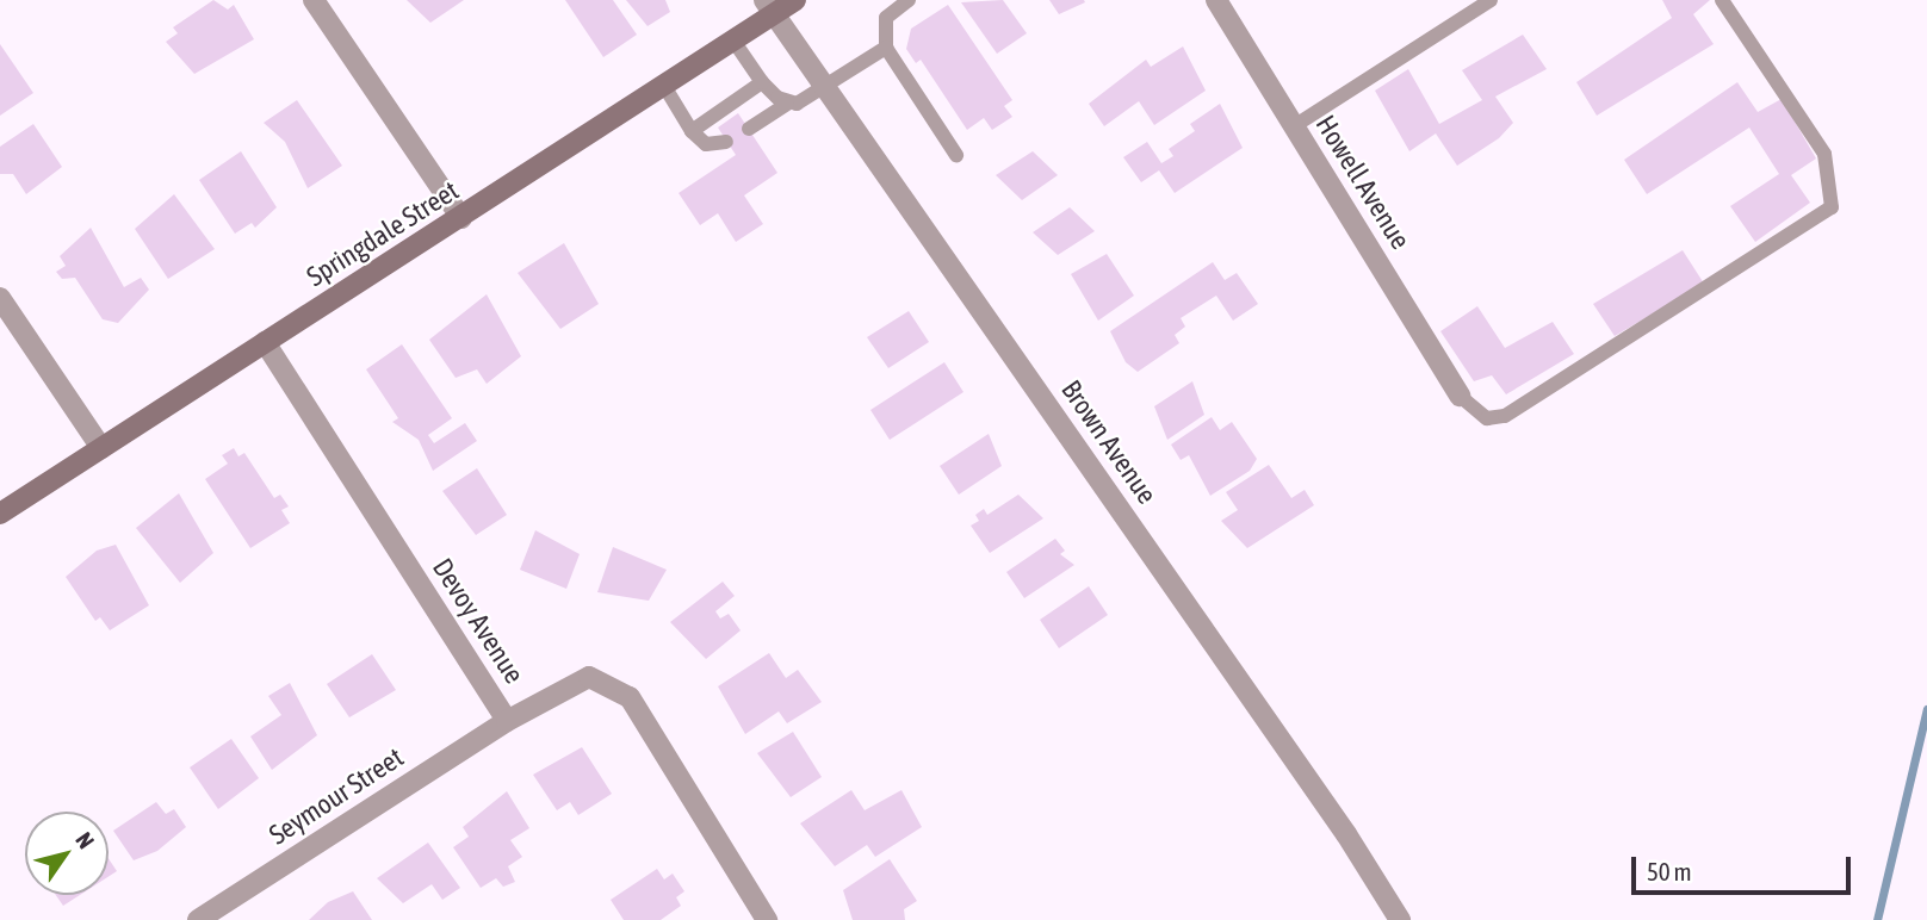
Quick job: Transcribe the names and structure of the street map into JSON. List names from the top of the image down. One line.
{"streets":{"street":["Howell Avenue","Springdale Street","Brown Avenue","Devoy Avenue","Seymour Street"]},"crossings":[["Springdale Street","Brown Avenue"],["Springdale Street","Devoy Avenue"],["Devoy Avenue","Seymour Street"]],"scale_bar":"50 m","north":"top right"}
